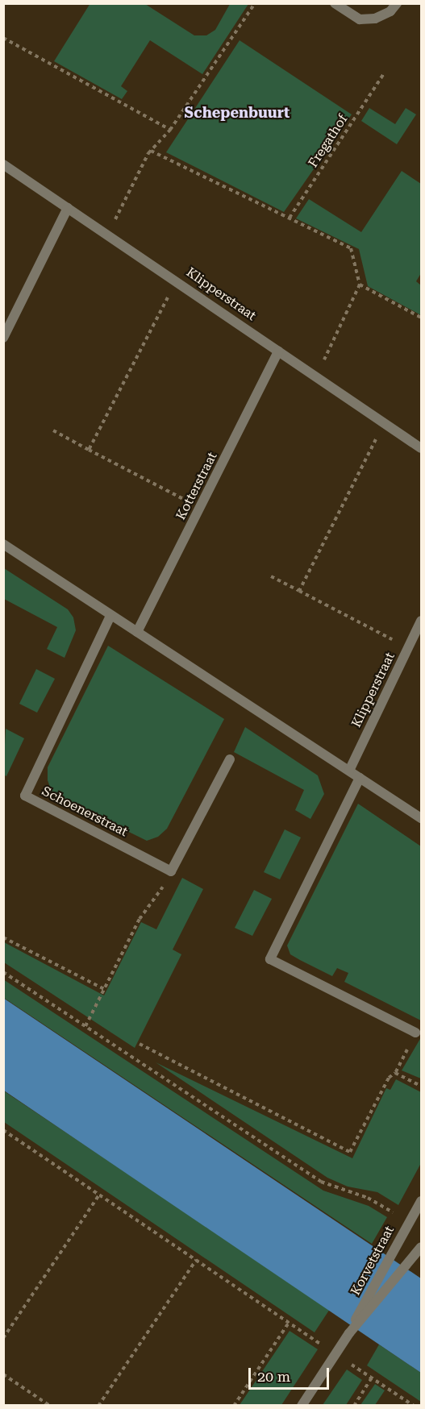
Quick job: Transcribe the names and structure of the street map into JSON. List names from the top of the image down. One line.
{"streets":{"street":["Klipperstraat","Kotterstraat","Schoenerstraat","Korvetstraat"],"path":["Fregathof"]},"crossings":[["Klipperstraat","Kotterstraat"]],"districts":["Schepenbuurt"],"scale_bar":"20 m"}
